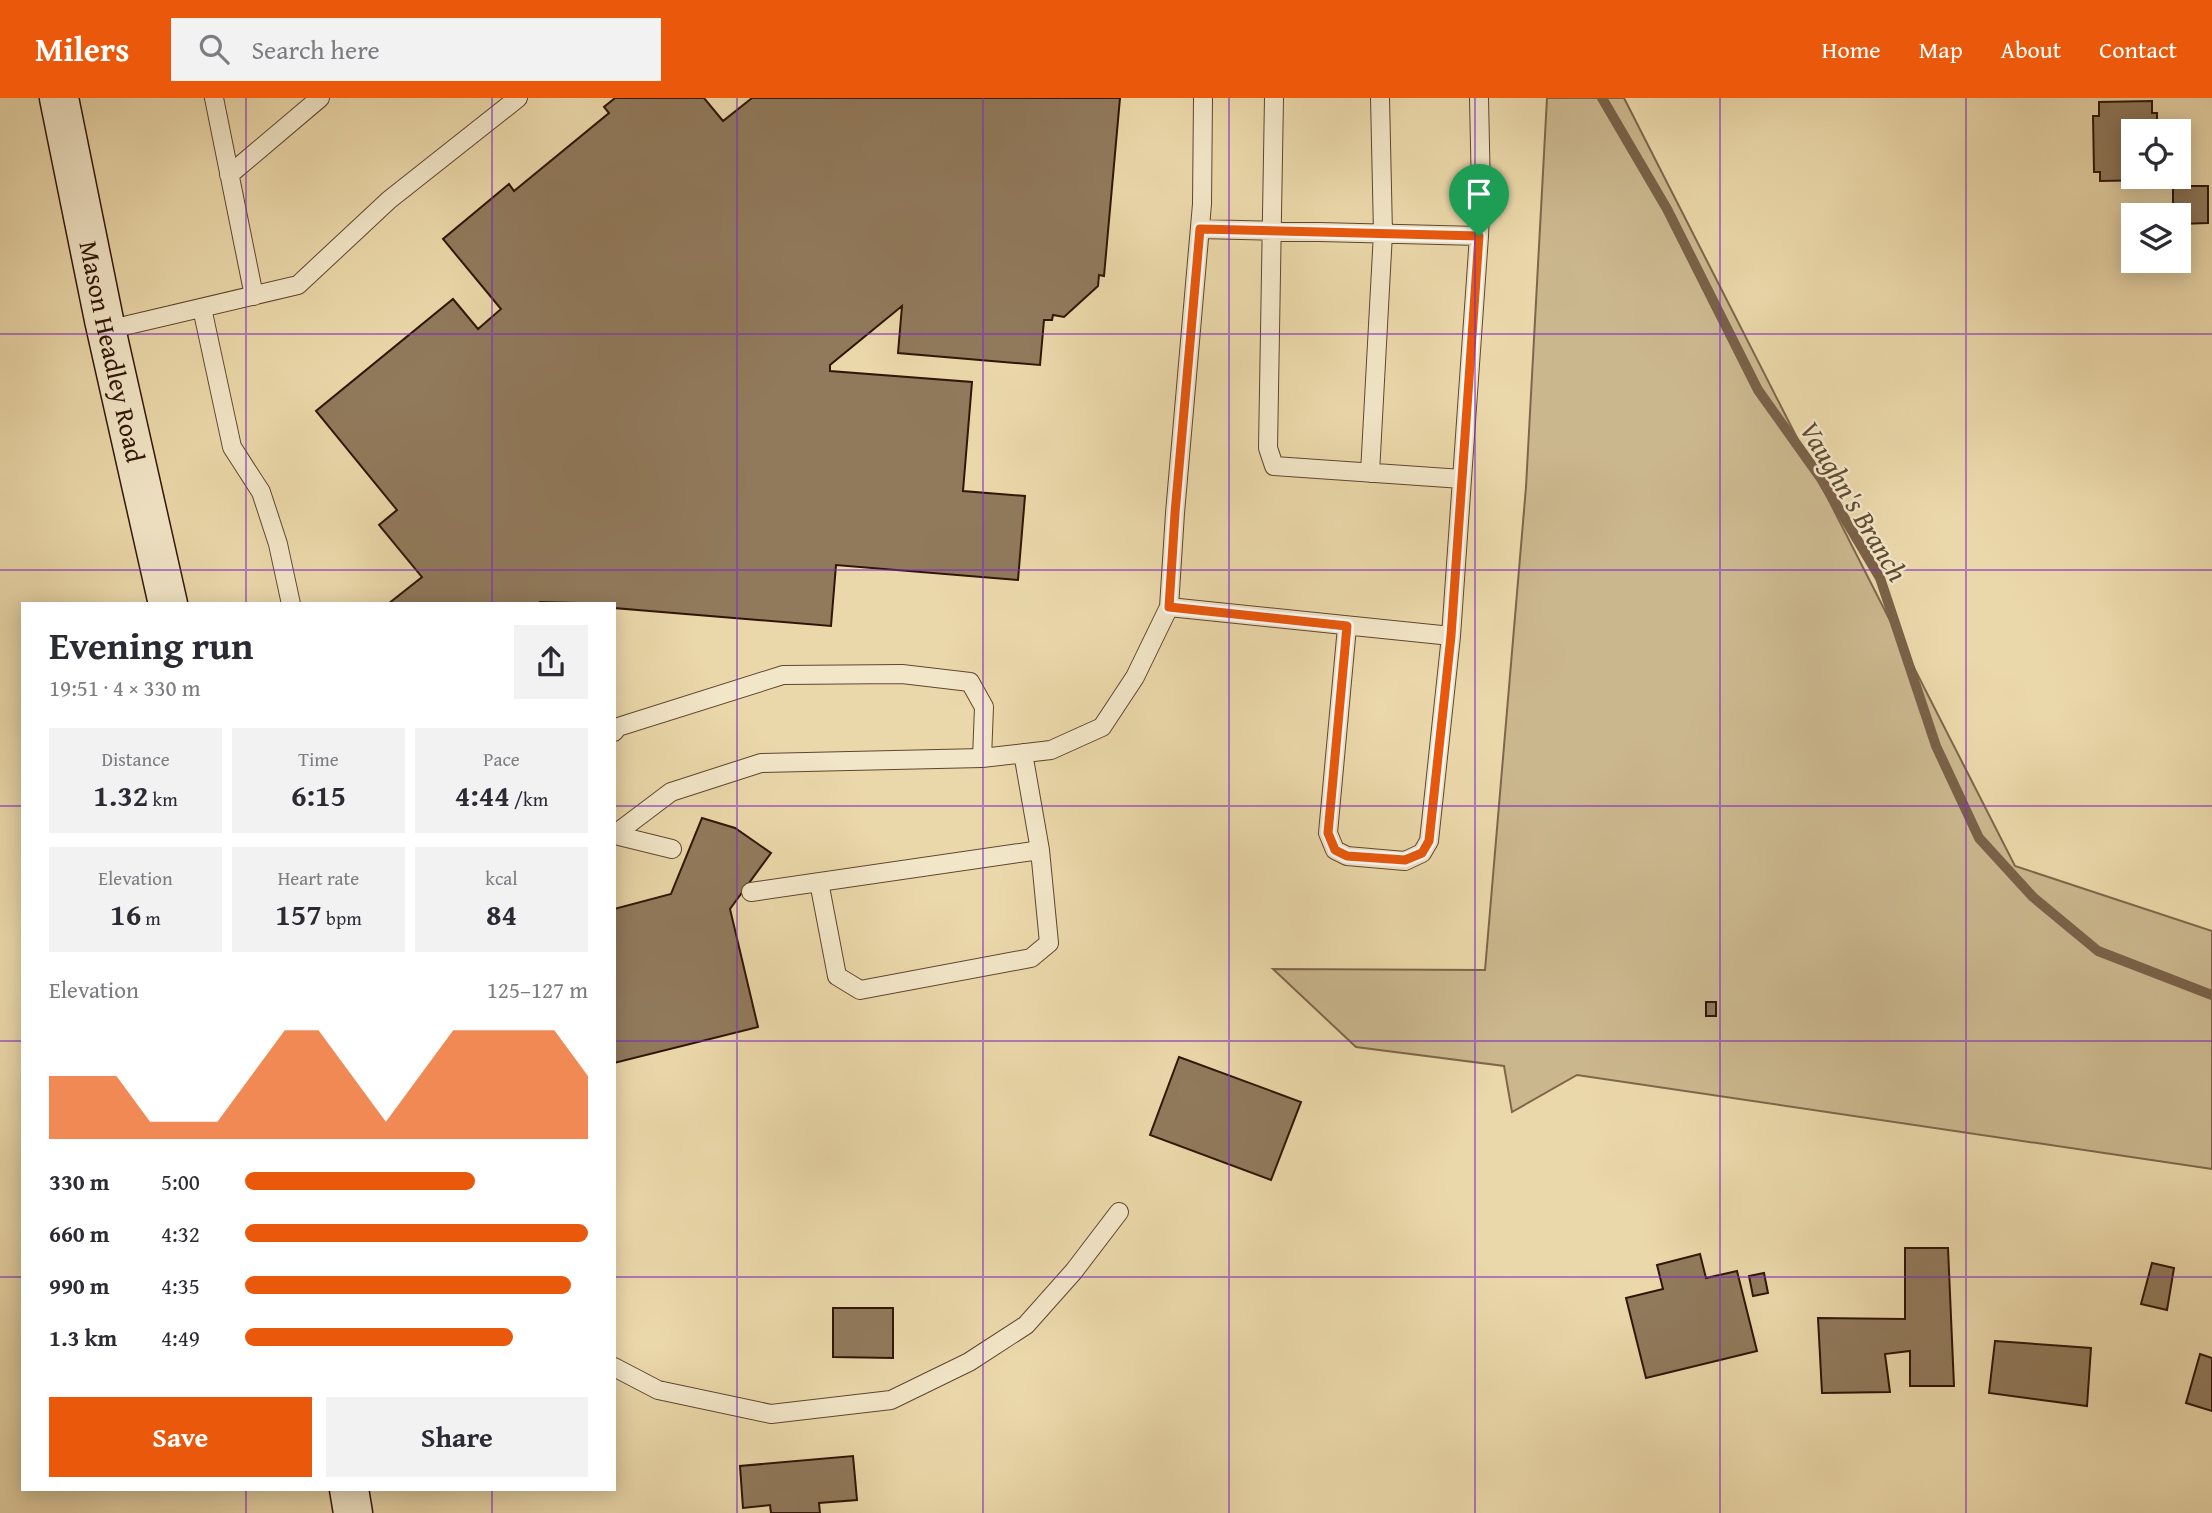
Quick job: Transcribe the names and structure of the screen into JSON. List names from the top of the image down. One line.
{"streets":{"main road":["Mason Headley Road"]},"water":["Vaughn's Branch"],"page":{"header":"Milers","search":"Search here","nav":["Home","Map","About","Contact"],"heading":["Evening run","19:51 · 4 × 330 m"],"stats":[["Distance","1.32 km"],["Time","6:15"],["Pace","4:44 /km"],["Elevation","16 m"],["Heart rate","157 bpm"],["kcal","84"]],"chart":["Elevation","125–127 m"],"list":[{"name":"330 m","note":"5:00"},{"name":"660 m","note":"4:32"},{"name":"990 m","note":"4:35"},{"name":"1.3 km","note":"4:49"}],"buttons":["Save","Share"]}}
